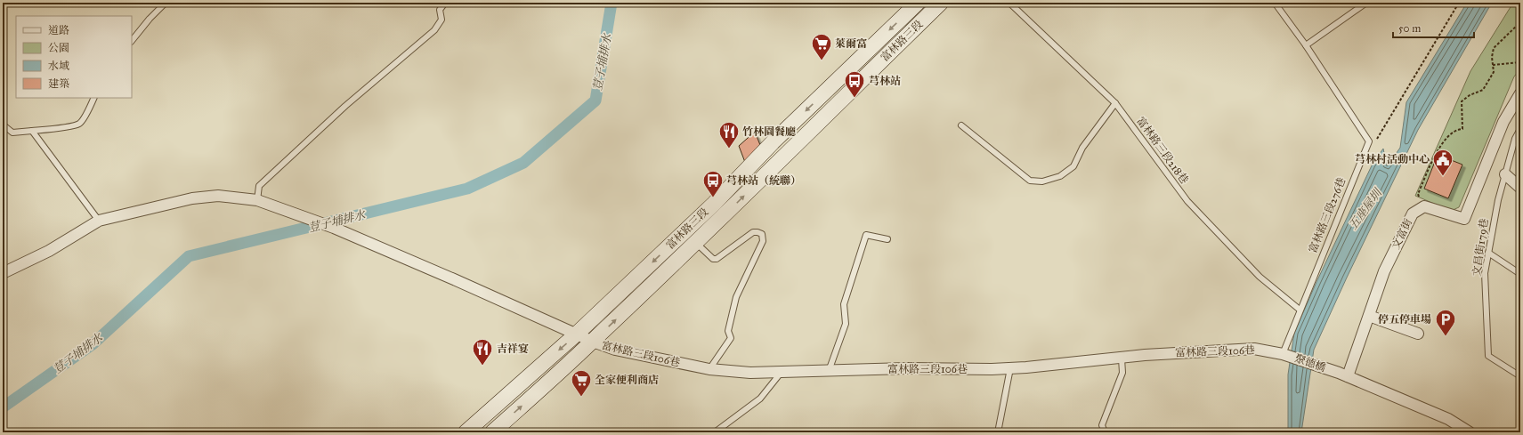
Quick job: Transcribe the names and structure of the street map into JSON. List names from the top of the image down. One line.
{"streets":{"main road":["富林路三段"],"street":["文富街","富林路三段106巷","聚德橋"],"lane":["富林路三段218巷","富林路三段276巷","文昌街179巷"]},"crossings":[["富林路三段","富林路三段106巷"],["富林路三段218巷","富林路三段276巷"],["富林路三段276巷","富林路三段106巷"],["富林路三段276巷","聚德橋"],["文富街","聚德橋"],["富林路三段106巷","聚德橋"]],"water":["荳子埔排水","五座屋圳"],"places":{"supermarket":["萊爾富","全家便利商店"],"bus stop":["芎林站","芎林站（統聯）"],"restaurant":["竹林園餐廳","吉祥宴"],"public building":["芎林村活動中心"],"parking":["停五停車場"]},"legend":["道路","公園","水域","建築"],"scale_bar":"50 m"}
